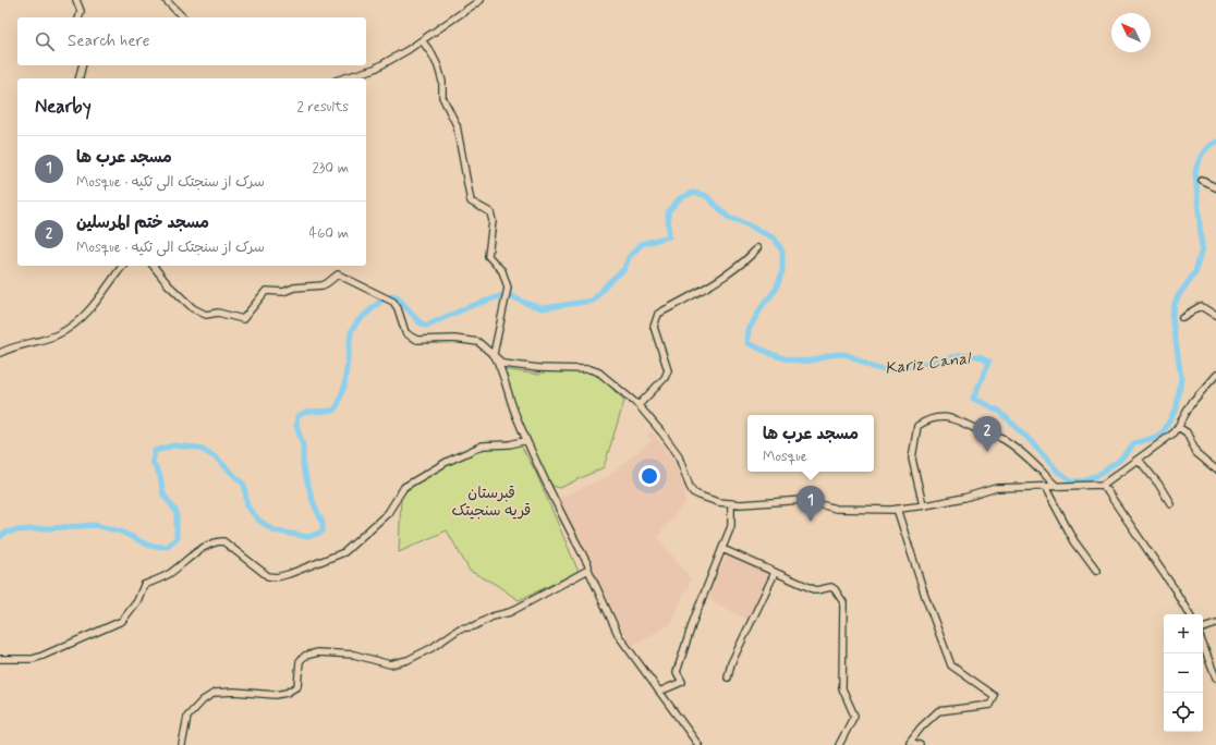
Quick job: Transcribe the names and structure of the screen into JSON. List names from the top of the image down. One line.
{"water":["Kariz Canal"],"parks":["قبرستان قریه سنجیتک"],"north":"top left","page":{"search":"Search here","heading":["Nearby","2 results"],"list":[{"mark":"1","name":"مسجد عرب ها","note":"Mosque · سرک از سنجتک الی تکیه","value":"230 m"},{"mark":"2","name":"مسجد ختم المرسلین","note":"Mosque · سرک از سنجتک الی تکیه","value":"460 m"}],"popup":["مسجد عرب ها","Mosque"],"pins":["2","1"],"map_buttons":["+","−"]}}
